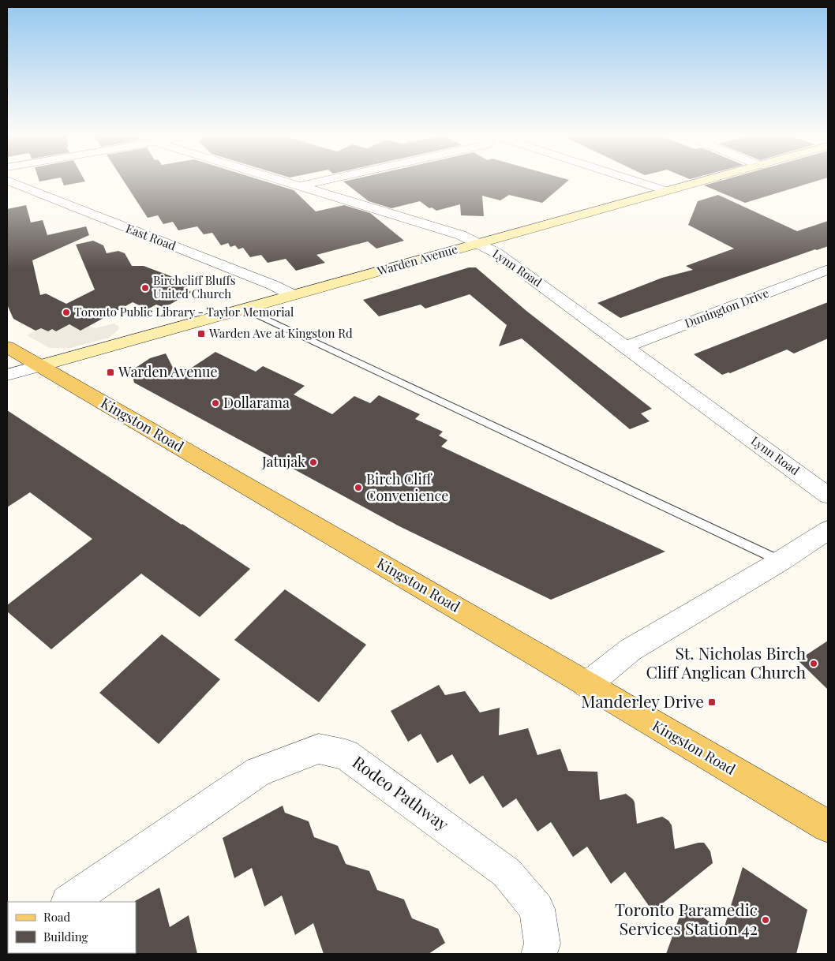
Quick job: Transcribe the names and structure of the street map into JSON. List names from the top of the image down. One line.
{"streets":{"main road":["Warden Avenue","Kingston Road"],"street":["East Road","Lynn Road","Dunington Drive","Rodeo Pathway"]},"crossings":[["East Road","Warden Avenue"],["Warden Avenue","Lynn Road"],["Warden Avenue","Kingston Road"],["Lynn Road","Dunington Drive"]],"places":{"other":["Birchcliff Bluffs United Church","Toronto Public Library - Taylor Memorial","Dollarama","Jatujak","Birch Cliff Convenience","St. Nicholas Birch Cliff Anglican Church","Toronto Paramedic Services Station 42"],"transit":["Warden Ave at Kingston Rd","Warden Avenue","Manderley Drive"]},"legend":["Road","Building"]}
